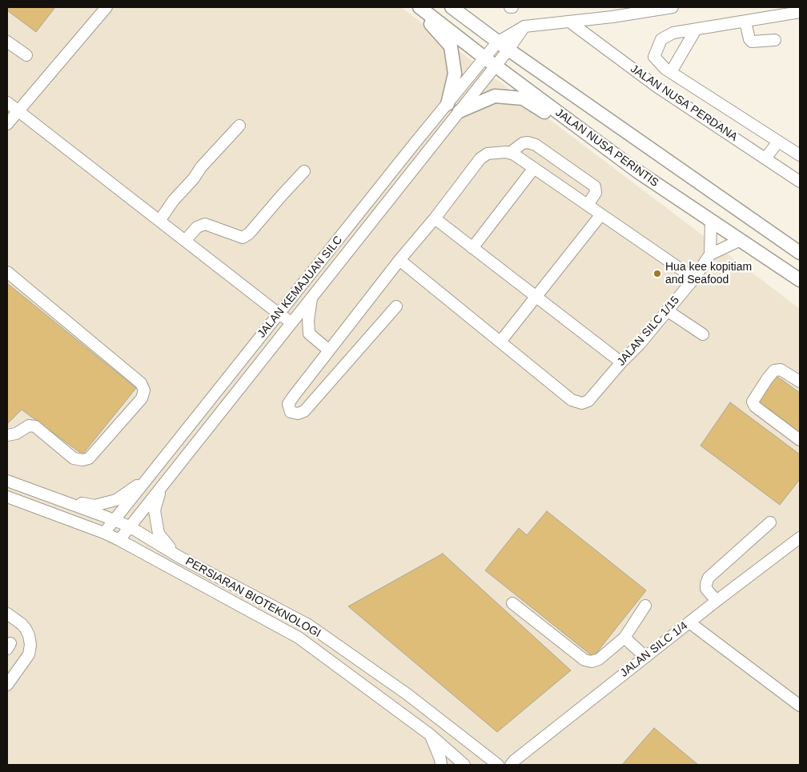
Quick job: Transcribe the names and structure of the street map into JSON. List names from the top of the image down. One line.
{"streets":{"main road":["JALAN NUSA PERINTIS"],"street":["JALAN NUSA PERDANA","JALAN KEMAJUAN SILC","JALAN SILC 1/15","PERSIARAN BIOTEKNOLOGI","JALAN SILC 1/4"]},"crossings":[["JALAN NUSA PERINTIS","JALAN KEMAJUAN SILC"],["JALAN KEMAJUAN SILC","PERSIARAN BIOTEKNOLOGI"]],"places":["Hua kee kopitiam and Seafood"]}
